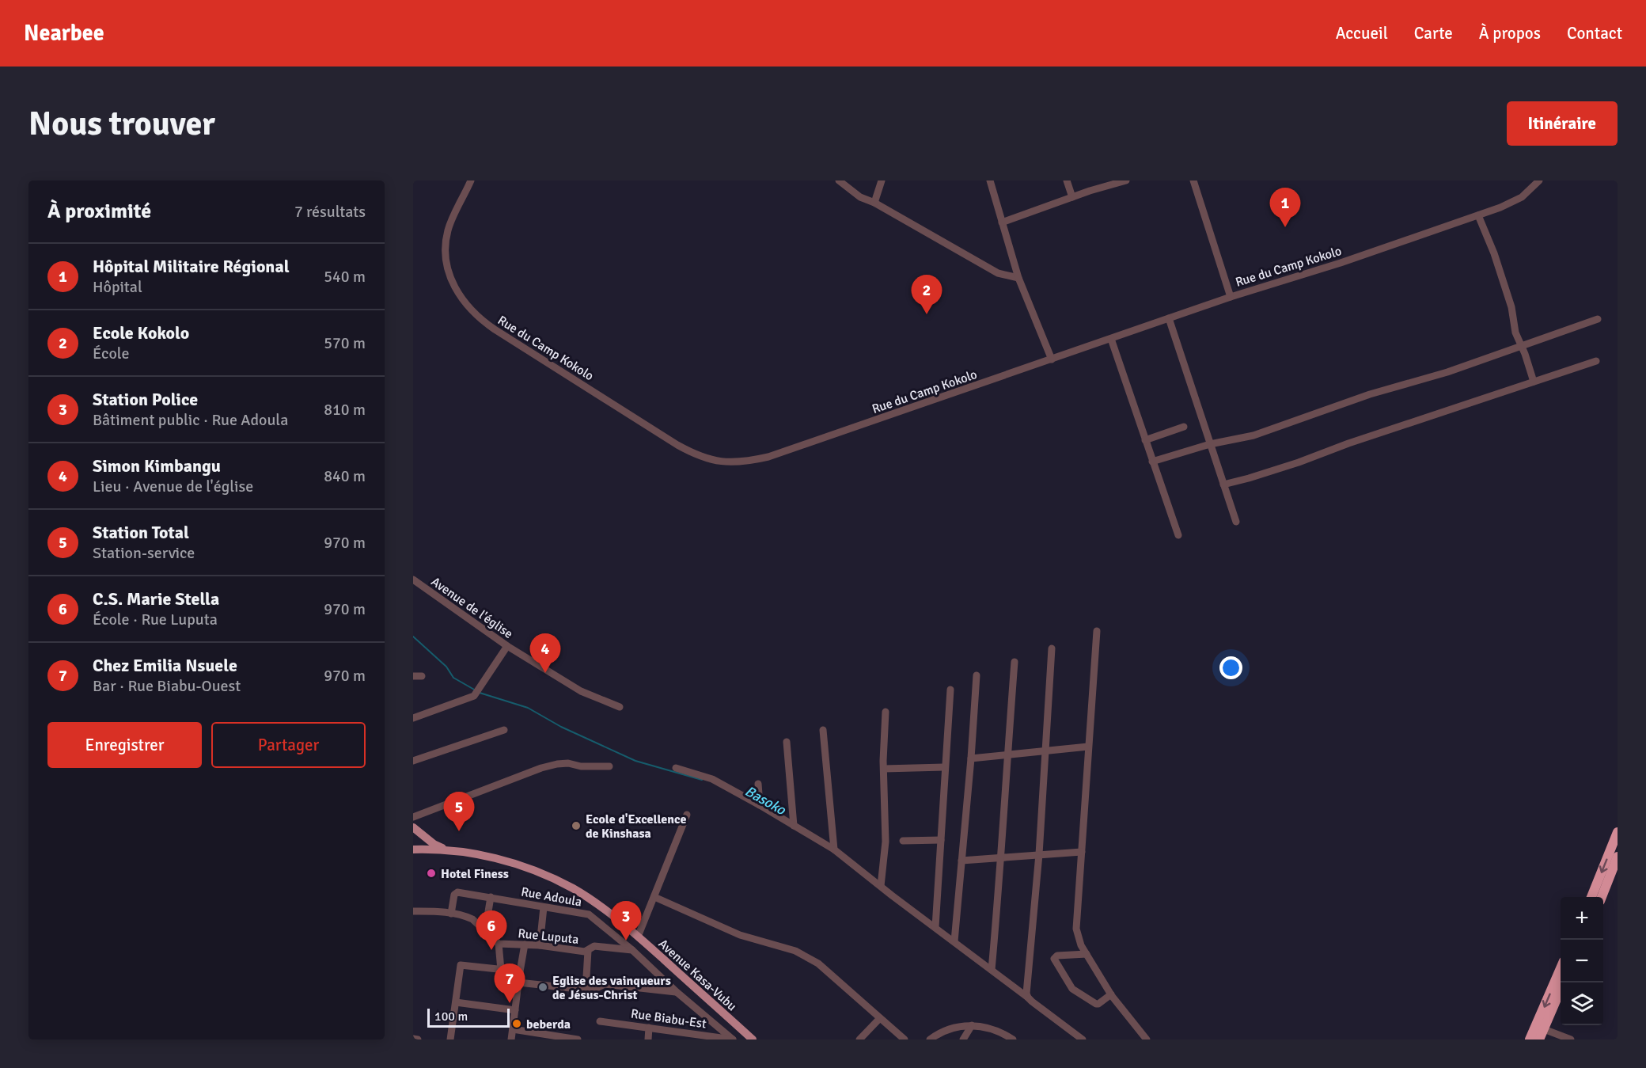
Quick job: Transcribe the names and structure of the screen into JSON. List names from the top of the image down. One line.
{"streets":{"main road":["Avenue Kasa-Vubu"],"street":["Rue du Camp Kokolo","Avenue de l'église","Rue Adoula","Rue Luputa","Rue Biabu-Est"]},"crossings":[["Rue Adoula","Rue Luputa"],["Rue Adoula","Rue Biabu-Est"]],"water":["Basoko"],"places":["Ecole d'Excellence de Kinshasa","Hotel Finess","Eglise des vainqueurs de Jésus-Christ","beberda"],"scale_bar":"100 m","page":{"header":"Nearbee","nav":["Accueil","Carte","À propos","Contact"],"buttons":["Itinéraire",["Enregistrer","Partager"]],"title":"Nous trouver","heading":["À proximité","7 résultats"],"pins":["1","2","4","5","3","6","7"],"list":[{"mark":"1","name":"Hôpital Militaire Régional","note":"Hôpital","value":"540 m"},{"mark":"2","name":"Ecole Kokolo","note":"École","value":"570 m"},{"mark":"3","name":"Station Police","note":"Bâtiment public · Rue Adoula","value":"810 m"},{"mark":"4","name":"Simon Kimbangu","note":"Lieu · Avenue de l'église","value":"840 m"},{"mark":"5","name":"Station Total","note":"Station-service","value":"970 m"},{"mark":"6","name":"C.S. Marie Stella","note":"École · Rue Luputa","value":"970 m"},{"mark":"7","name":"Chez Emilia Nsuele","note":"Bar · Rue Biabu-Ouest","value":"970 m"}],"map_buttons":["+","−"],"scale":"100 m"}}
